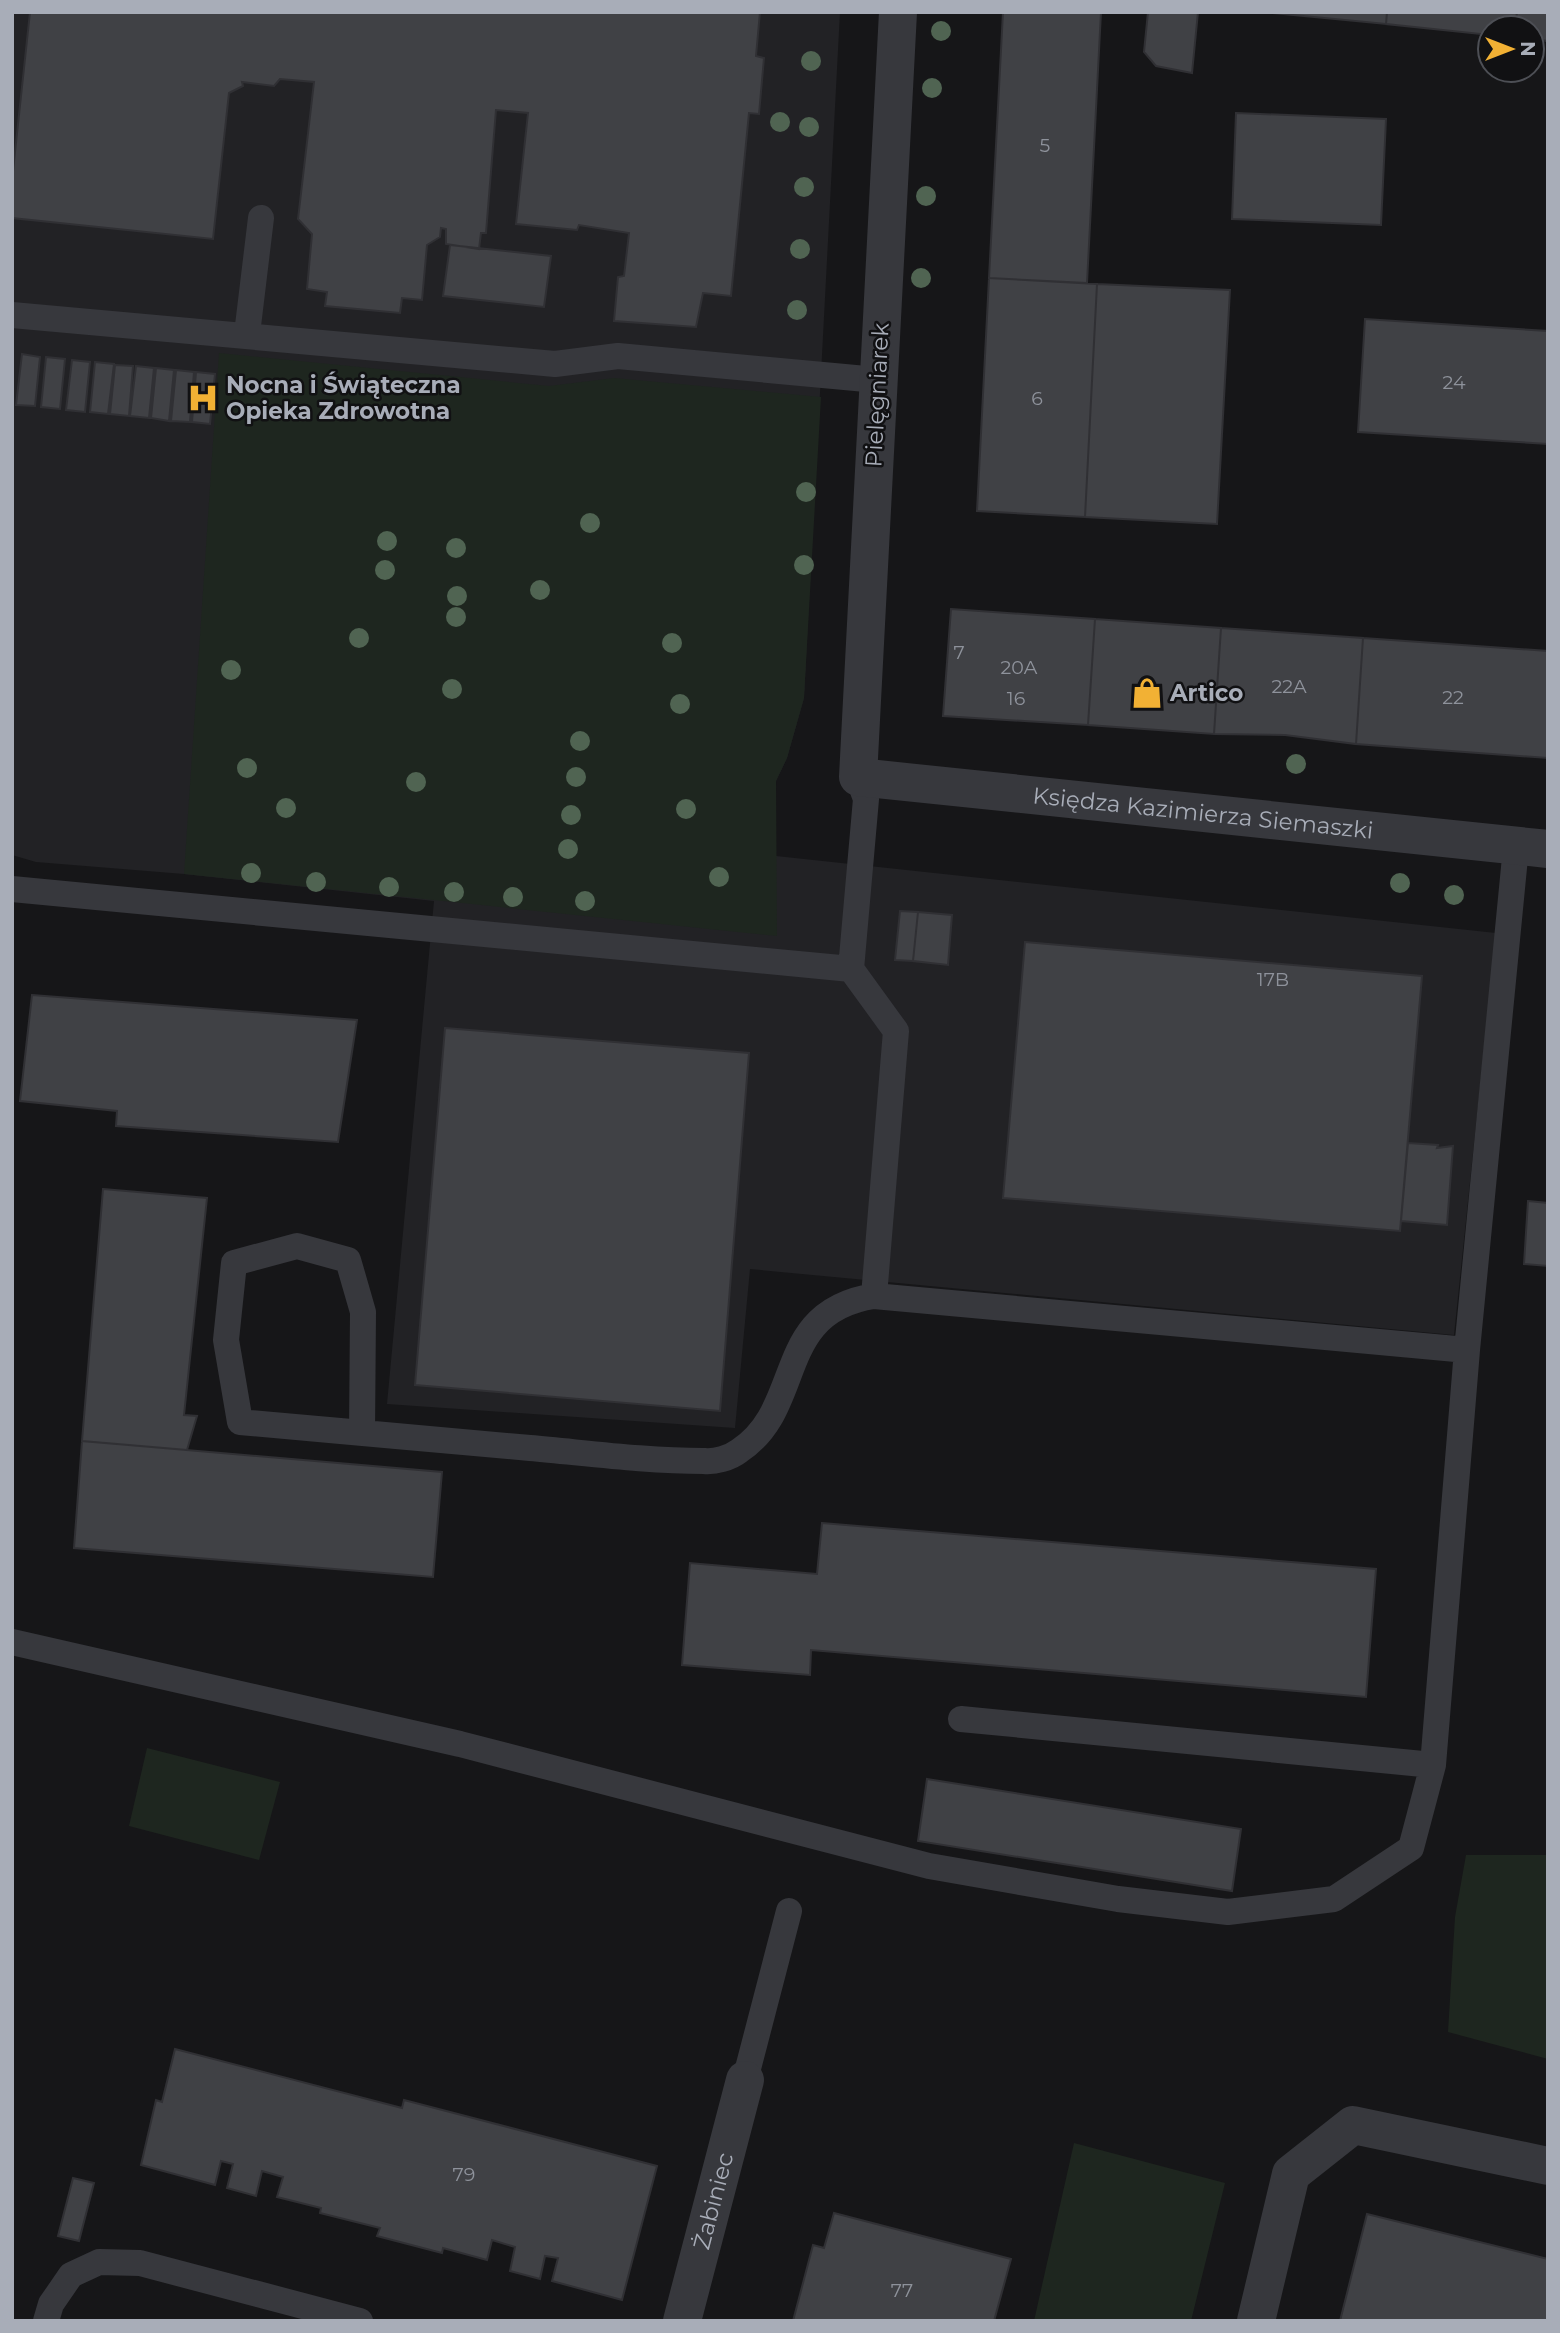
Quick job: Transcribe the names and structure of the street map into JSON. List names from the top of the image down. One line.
{"streets":{"street":["Pielęgniarek","Księdza Kazimierza Siemaszki","Żabiniec"]},"crossings":[["Pielęgniarek","Księdza Kazimierza Siemaszki"]],"places":{"hospital":["Nocna i Świąteczna Opieka Zdrowotna"],"shop":["Artico"]},"house_numbers":["5","24","6","7","20A","22A","22","16","17B","79","77"],"north":"right"}
